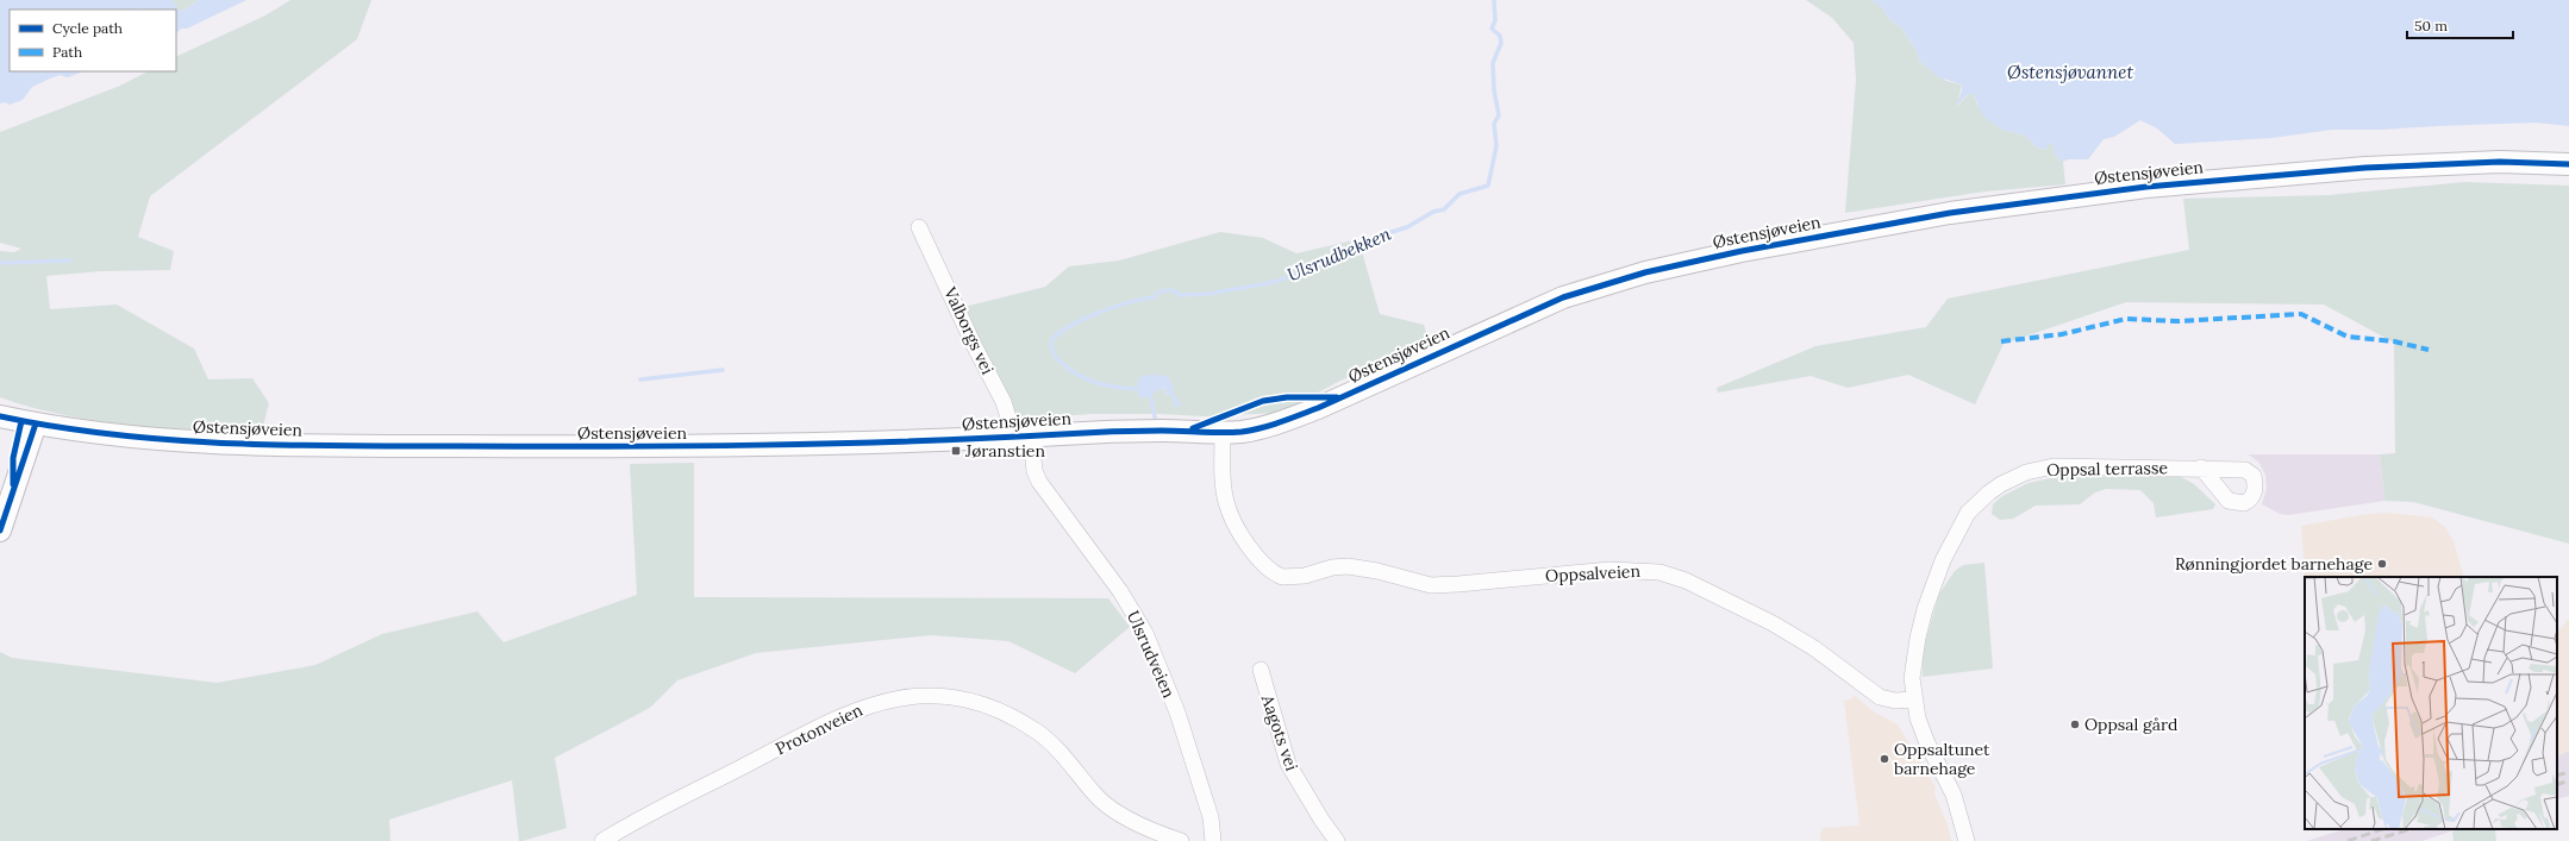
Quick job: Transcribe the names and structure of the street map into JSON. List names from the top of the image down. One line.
{"streets":{"main road":["Østensjøveien"],"street":["Valborgs vei","Oppsal terrasse","Oppsalveien","Ulsrudveien","Protonveien","Aagots vei"]},"crossings":[["Østensjøveien","Valborgs vei"],["Østensjøveien","Oppsalveien"],["Østensjøveien","Ulsrudveien"],["Valborgs vei","Ulsrudveien"],["Oppsal terrasse","Oppsalveien"]],"water":["Østensjøvannet","Ulsrudbekken"],"places":{"transit":["Jøranstien"],"other":["Rønningjordet barnehage","Oppsal gård","Oppsaltunet barnehage"]},"legend":["Cycle path","Path"],"scale_bar":"50 m"}
